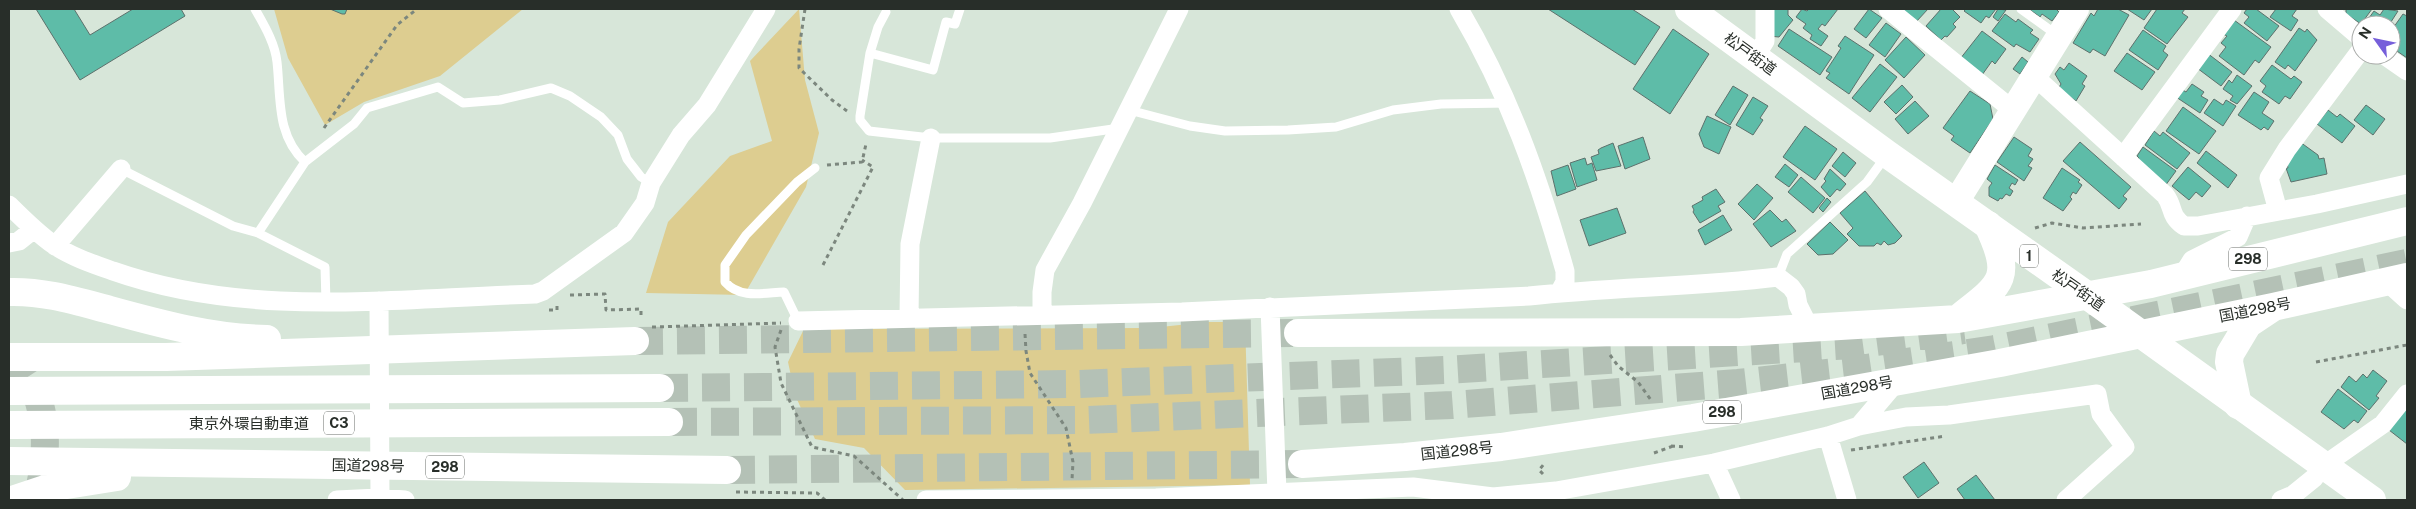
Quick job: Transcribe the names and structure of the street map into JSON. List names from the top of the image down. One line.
{"streets":{"main road":["松戸街道","1","298","国道298号","C3","東京外環自動車道"]},"crossings":[["松戸街道","298"],["松戸街道","国道298号"],["298","国道298号"]],"north":"top left"}
